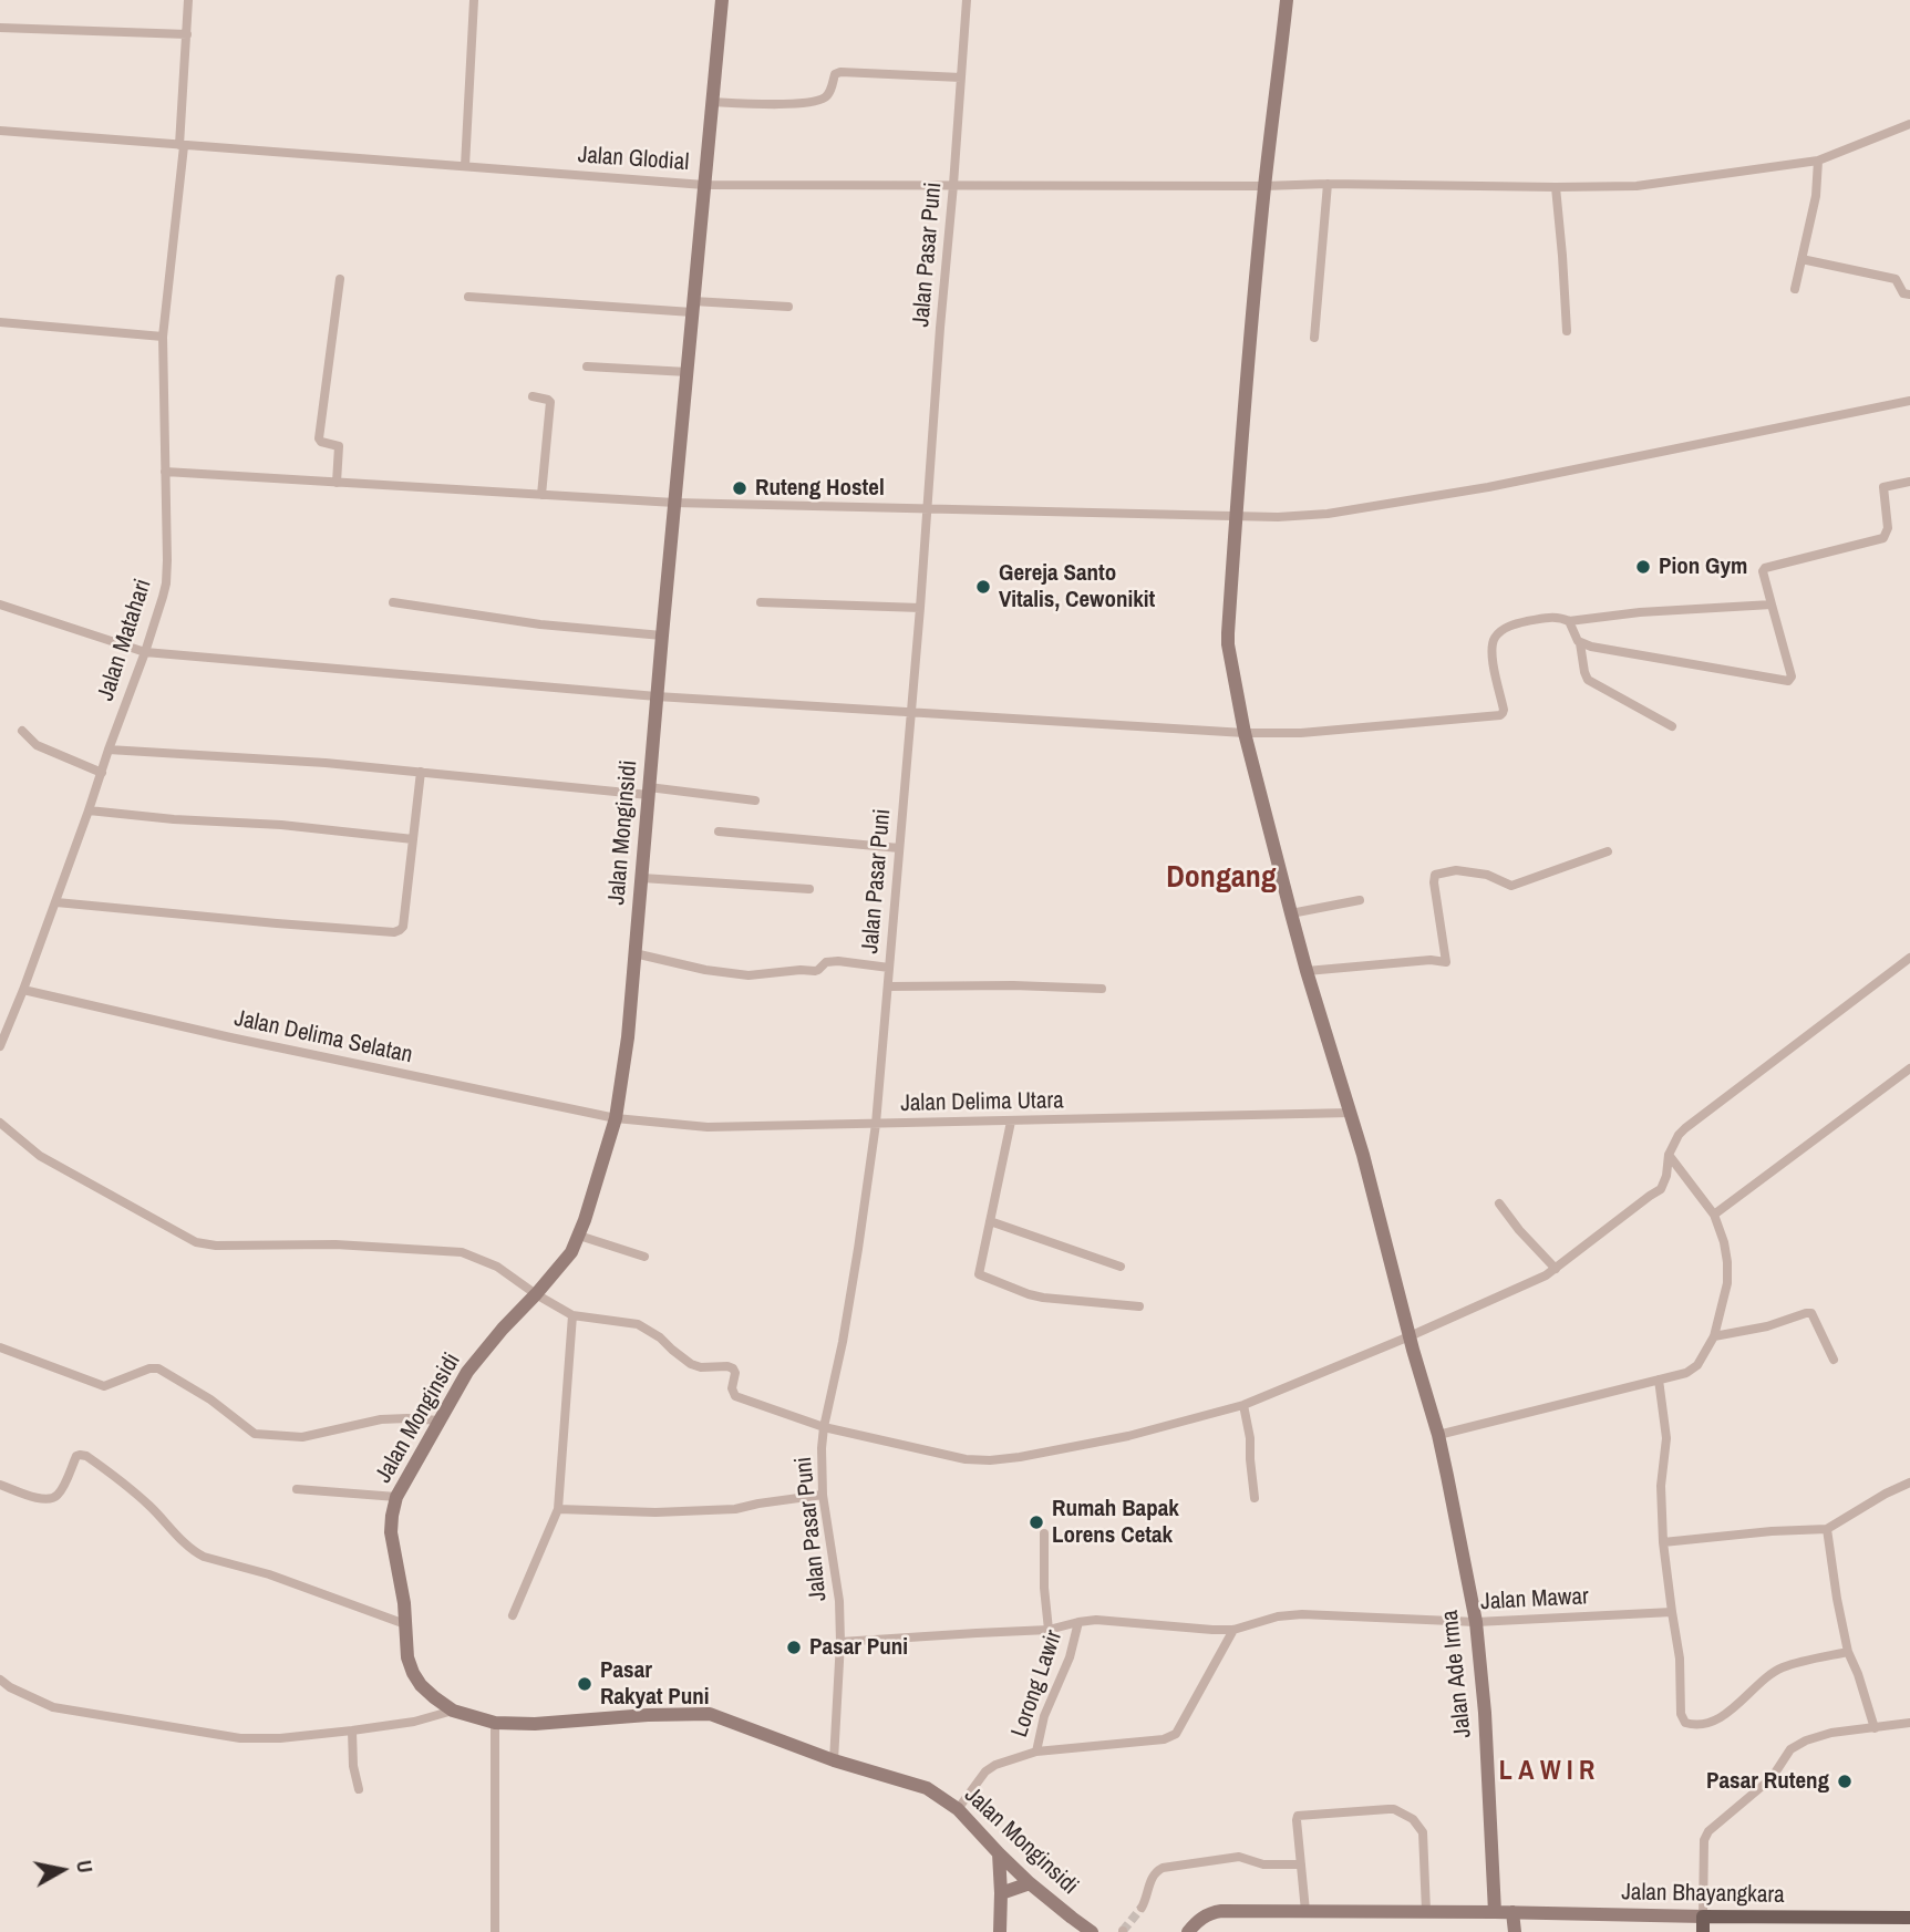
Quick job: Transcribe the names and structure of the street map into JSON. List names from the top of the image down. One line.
{"streets":{"main road":["Jalan Bhayangkara"],"street":["Jalan Glodial","Jalan Pasar Puni","Jalan Matahari","Jalan Monginsidi","Jalan Delima Selatan","Jalan Delima Utara","Jalan Mawar","Jalan Ade Irma","Lorong Lawir"]},"crossings":[["Jalan Glodial","Jalan Pasar Puni"],["Jalan Glodial","Jalan Matahari"],["Jalan Glodial","Jalan Monginsidi"],["Jalan Glodial","Jalan Ade Irma"],["Jalan Pasar Puni","Jalan Monginsidi"],["Jalan Pasar Puni","Jalan Delima Utara"],["Jalan Pasar Puni","Jalan Mawar"],["Jalan Matahari","Jalan Delima Selatan"],["Jalan Monginsidi","Jalan Delima Selatan"],["Jalan Monginsidi","Jalan Delima Utara"],["Jalan Monginsidi","Lorong Lawir"],["Jalan Delima Selatan","Jalan Delima Utara"],["Jalan Delima Utara","Jalan Ade Irma"],["Jalan Mawar","Jalan Ade Irma"],["Jalan Mawar","Lorong Lawir"],["Jalan Ade Irma","Jalan Bhayangkara"]],"districts":["Dongang","L A W I R"],"places":["Ruteng Hostel","Pion Gym","Gereja Santo Vitalis, Cewonikit","Rumah Bapak Lorens Cetak","Pasar Puni","Pasar Rakyat Puni","Pasar Ruteng"],"north":"right"}
